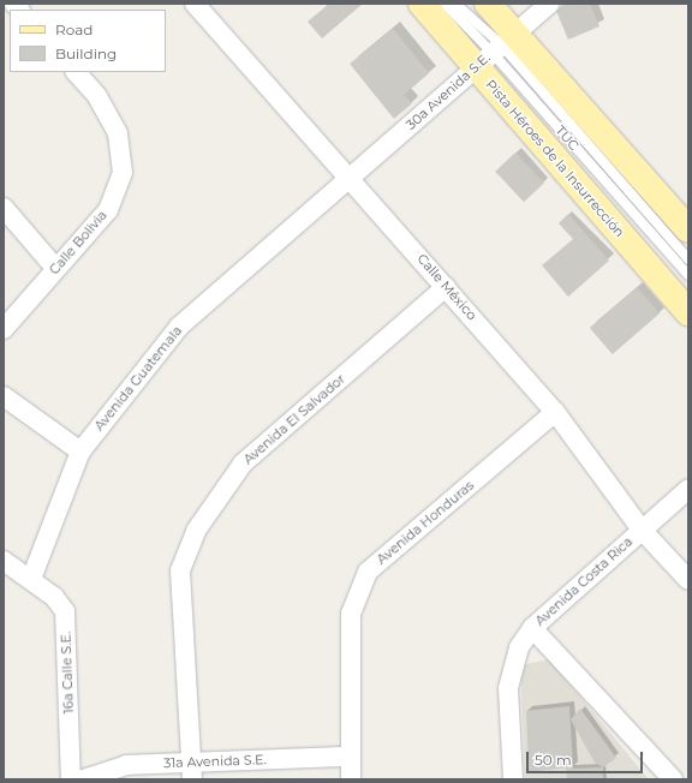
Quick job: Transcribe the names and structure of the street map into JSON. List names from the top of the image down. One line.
{"streets":{"main road":["Pista Héroes de la Insurrección"],"street":["30a Avenida S.E.","Calle Bolivia","Calle México","Avenida Guatemala","Avenida El Salvador","Avenida Honduras","Avenida Costa Rica","16a Calle S.E.","31a Avenida S.E."],"lane":["TUC"]},"crossings":[["30a Avenida S.E.","TUC"],["30a Avenida S.E.","Pista Héroes de la Insurrección"],["30a Avenida S.E.","Calle México"],["30a Avenida S.E.","Avenida Guatemala"],["TUC","Pista Héroes de la Insurrección"],["Calle México","Avenida Guatemala"],["Calle México","Avenida El Salvador"],["Calle México","Avenida Honduras"],["Calle México","Avenida Costa Rica"],["Avenida Guatemala","16a Calle S.E."],["Avenida El Salvador","31a Avenida S.E."],["Avenida Honduras","31a Avenida S.E."]],"legend":["Road","Building"],"scale_bar":"50 m"}
